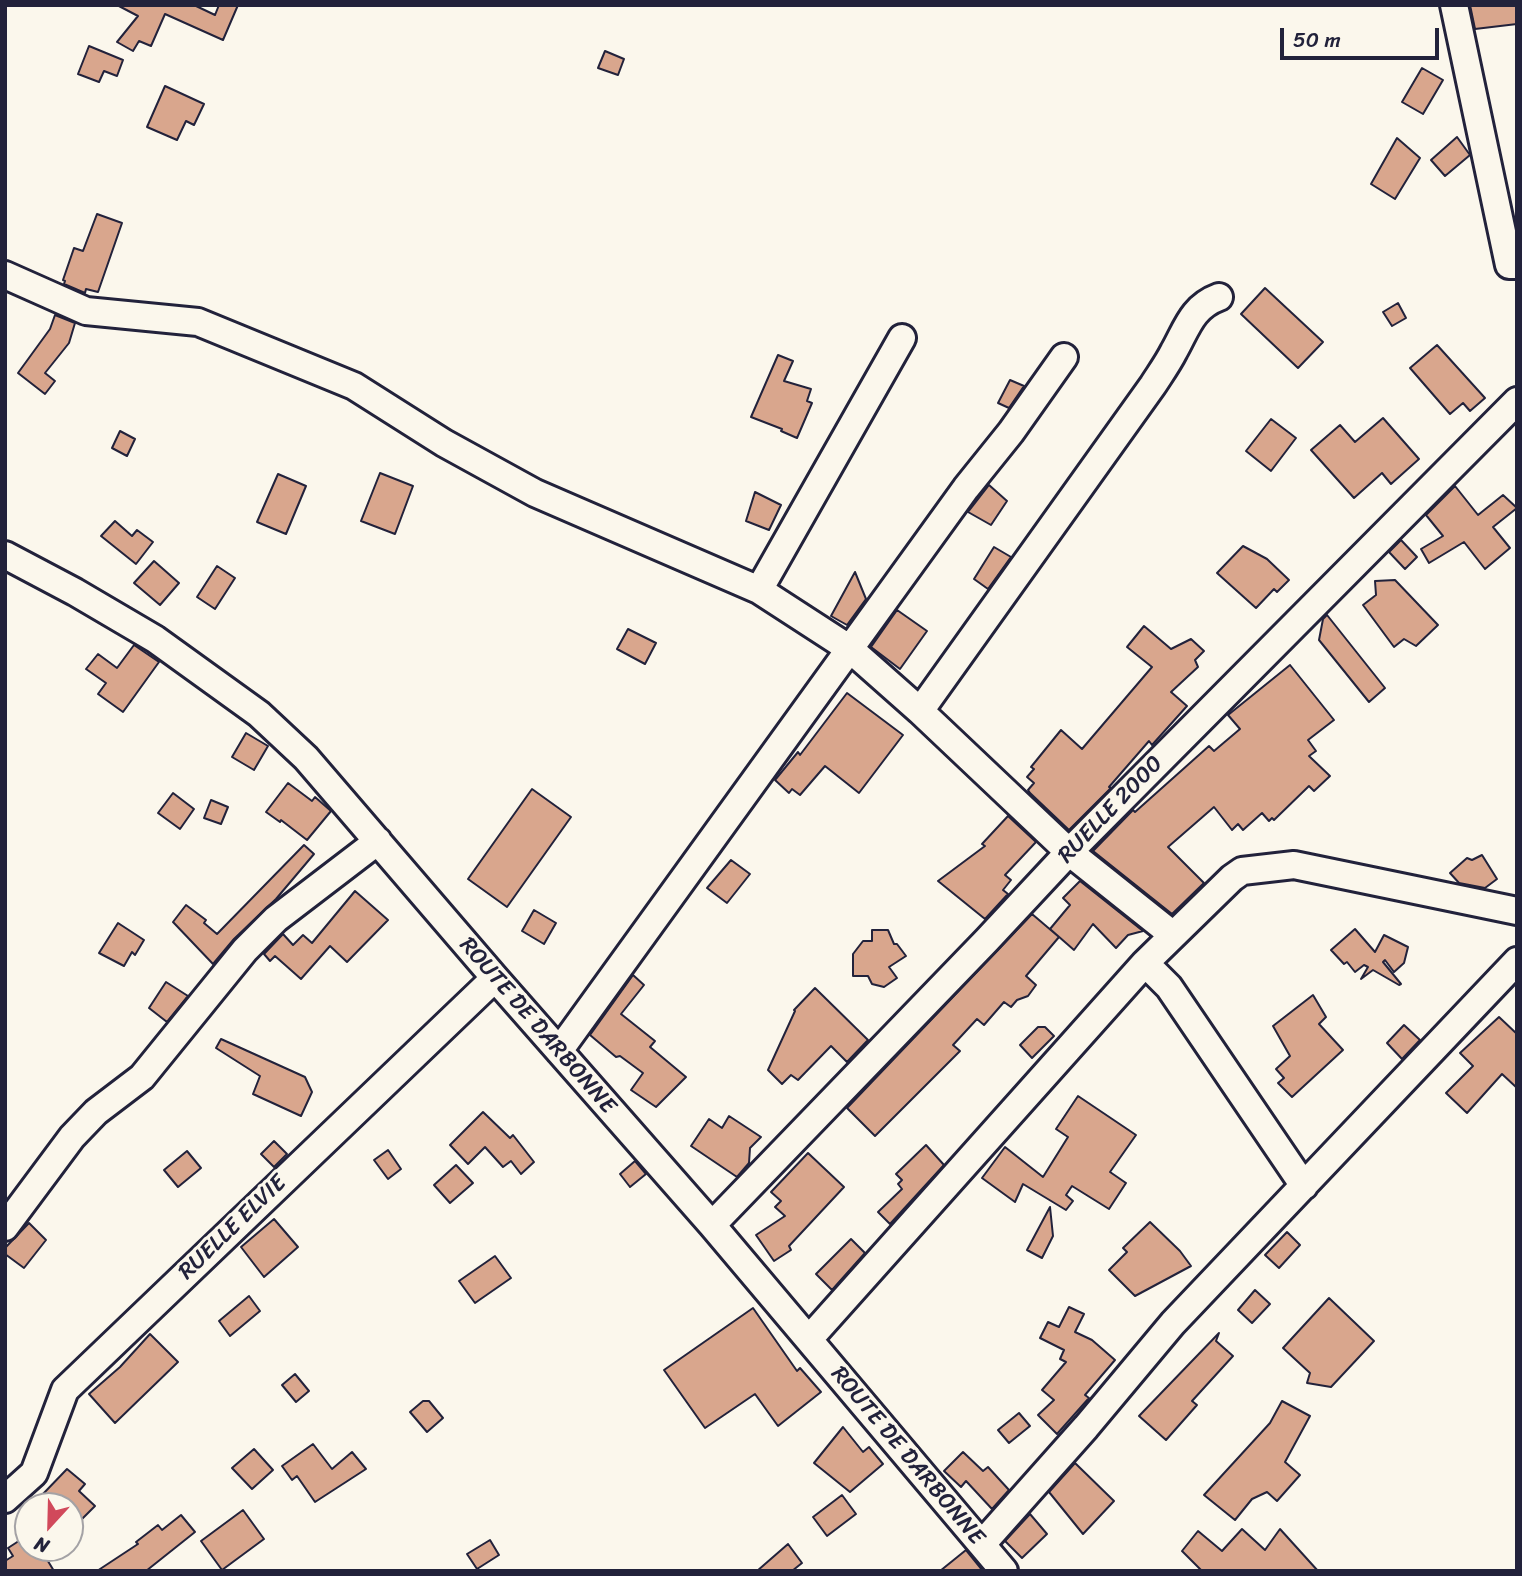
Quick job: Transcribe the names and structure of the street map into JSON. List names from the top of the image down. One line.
{"streets":{"street":["RUELLE 2000","ROUTE DE DARBONNE","RUELLE ELVIE"]},"crossings":[["RUELLE 2000","ROUTE DE DARBONNE"],["ROUTE DE DARBONNE","RUELLE ELVIE"]],"scale_bar":"50 m","north":"bottom"}
